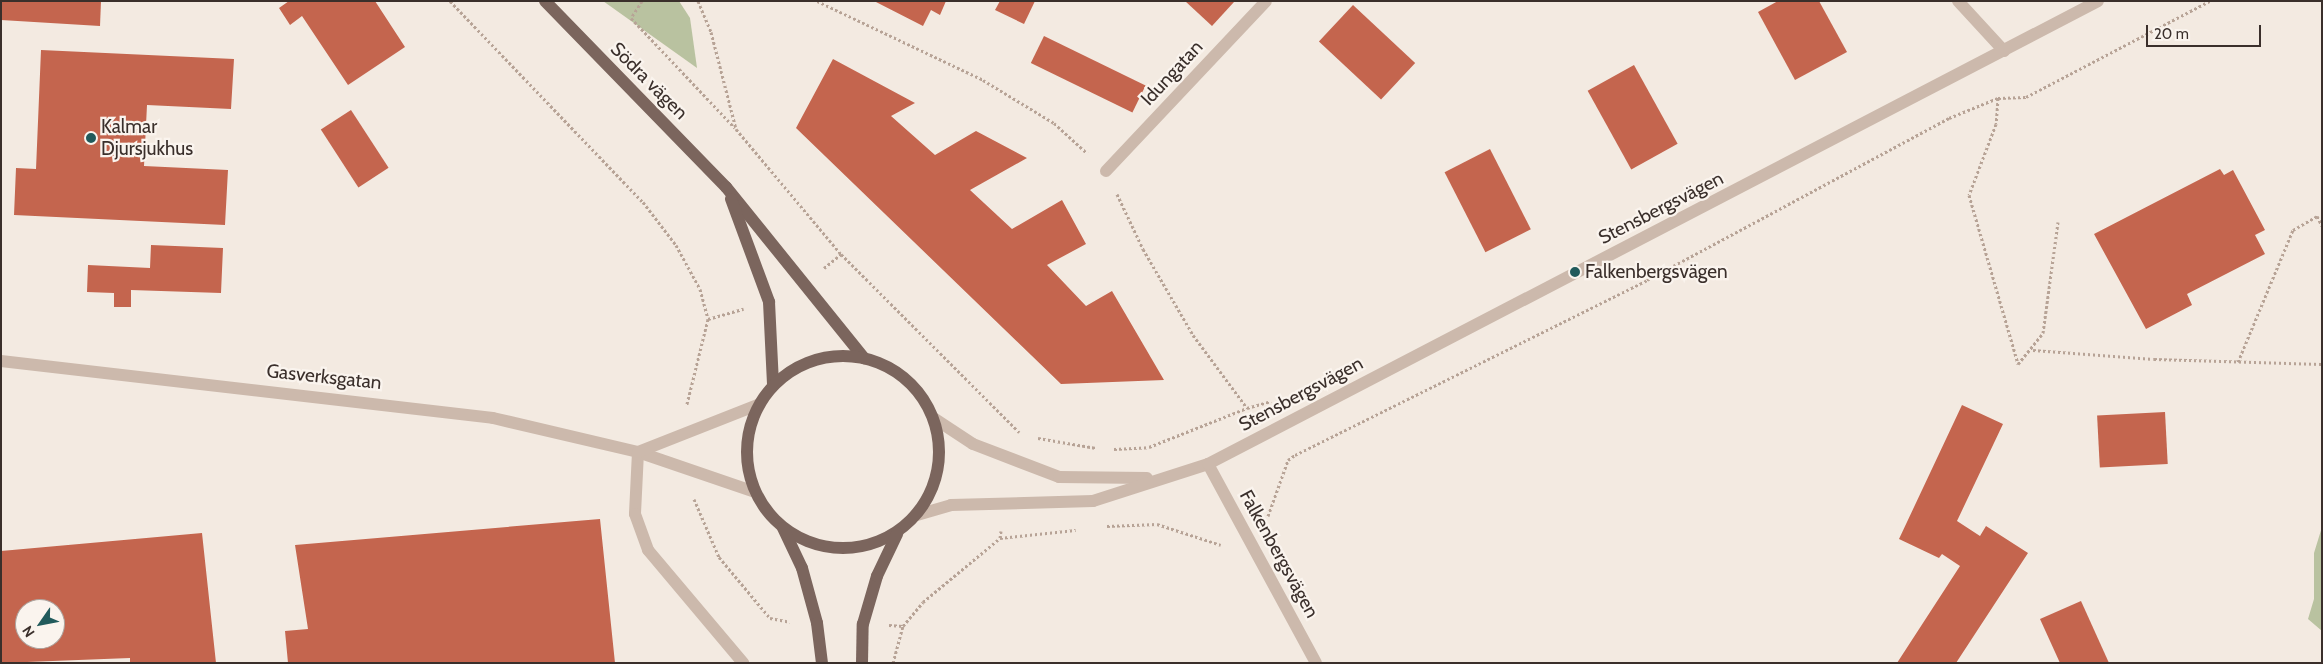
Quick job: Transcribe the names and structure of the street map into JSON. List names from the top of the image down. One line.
{"streets":{"main road":["Södra vägen"],"street":["Idungatan","Stensbergsvägen","Gasverksgatan","Falkenbergsvägen"]},"crossings":[["Stensbergsvägen","Falkenbergsvägen"]],"places":["Kalmar Djursjukhus","Falkenbergsvägen"],"scale_bar":"20 m","north":"bottom left"}
